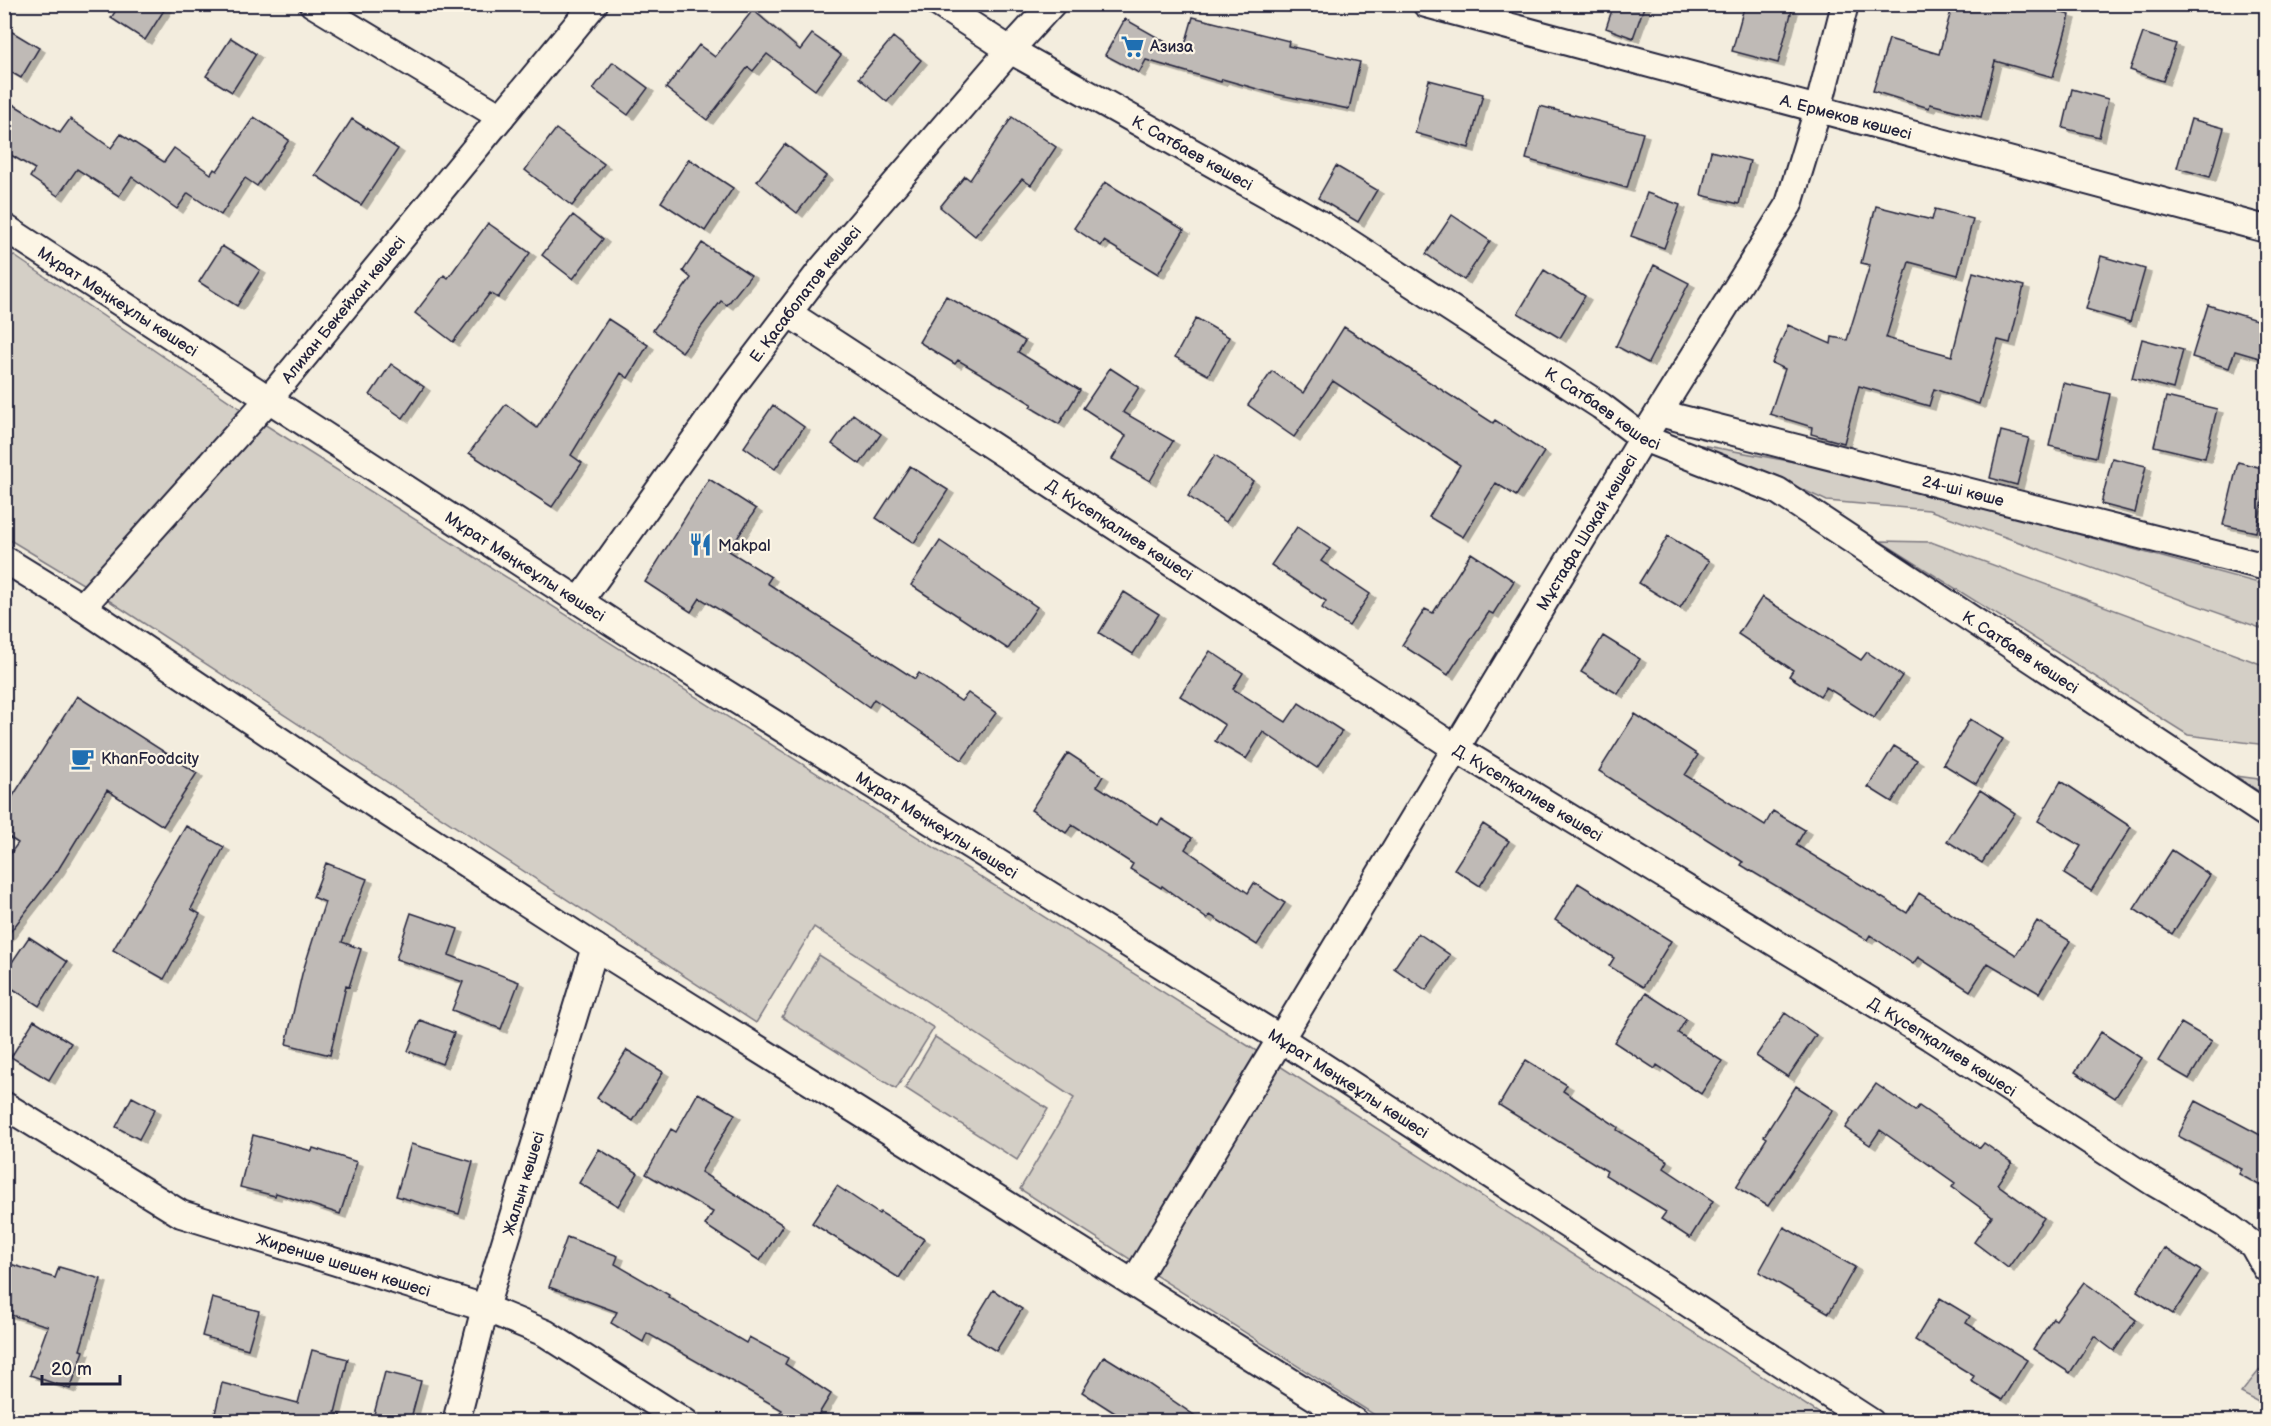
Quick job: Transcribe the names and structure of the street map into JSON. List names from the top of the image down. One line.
{"streets":{"street":["А. Ермеков көшесі","К. Сатбаев көшесі","Е. Қасаболатов көшесі","Мұрат Мөңкеұлы көшесі","Алихан Бөкейхан көшесі","24-ші көше","Д. Күсепқалиев көшесі","Мұстафа Шоқай көшесі","Жалын көшесі","Жиренше шешен көшесі"]},"crossings":[["А. Ермеков көшесі","Мұстафа Шоқай көшесі"],["К. Сатбаев көшесі","Е. Қасаболатов көшесі"],["К. Сатбаев көшесі","Мұстафа Шоқай көшесі"],["Е. Қасаболатов көшесі","Мұрат Мөңкеұлы көшесі"],["Е. Қасаболатов көшесі","Д. Күсепқалиев көшесі"],["Мұрат Мөңкеұлы көшесі","Алихан Бөкейхан көшесі"],["Мұрат Мөңкеұлы көшесі","Мұстафа Шоқай көшесі"],["24-ші көше","Мұстафа Шоқай көшесі"],["Д. Күсепқалиев көшесі","Мұстафа Шоқай көшесі"],["Жалын көшесі","Жиренше шешен көшесі"]],"places":{"supermarket":["Азиза"],"restaurant":["Makpal"],"cafe":["KhanFoodcity"]},"scale_bar":"20 m"}
